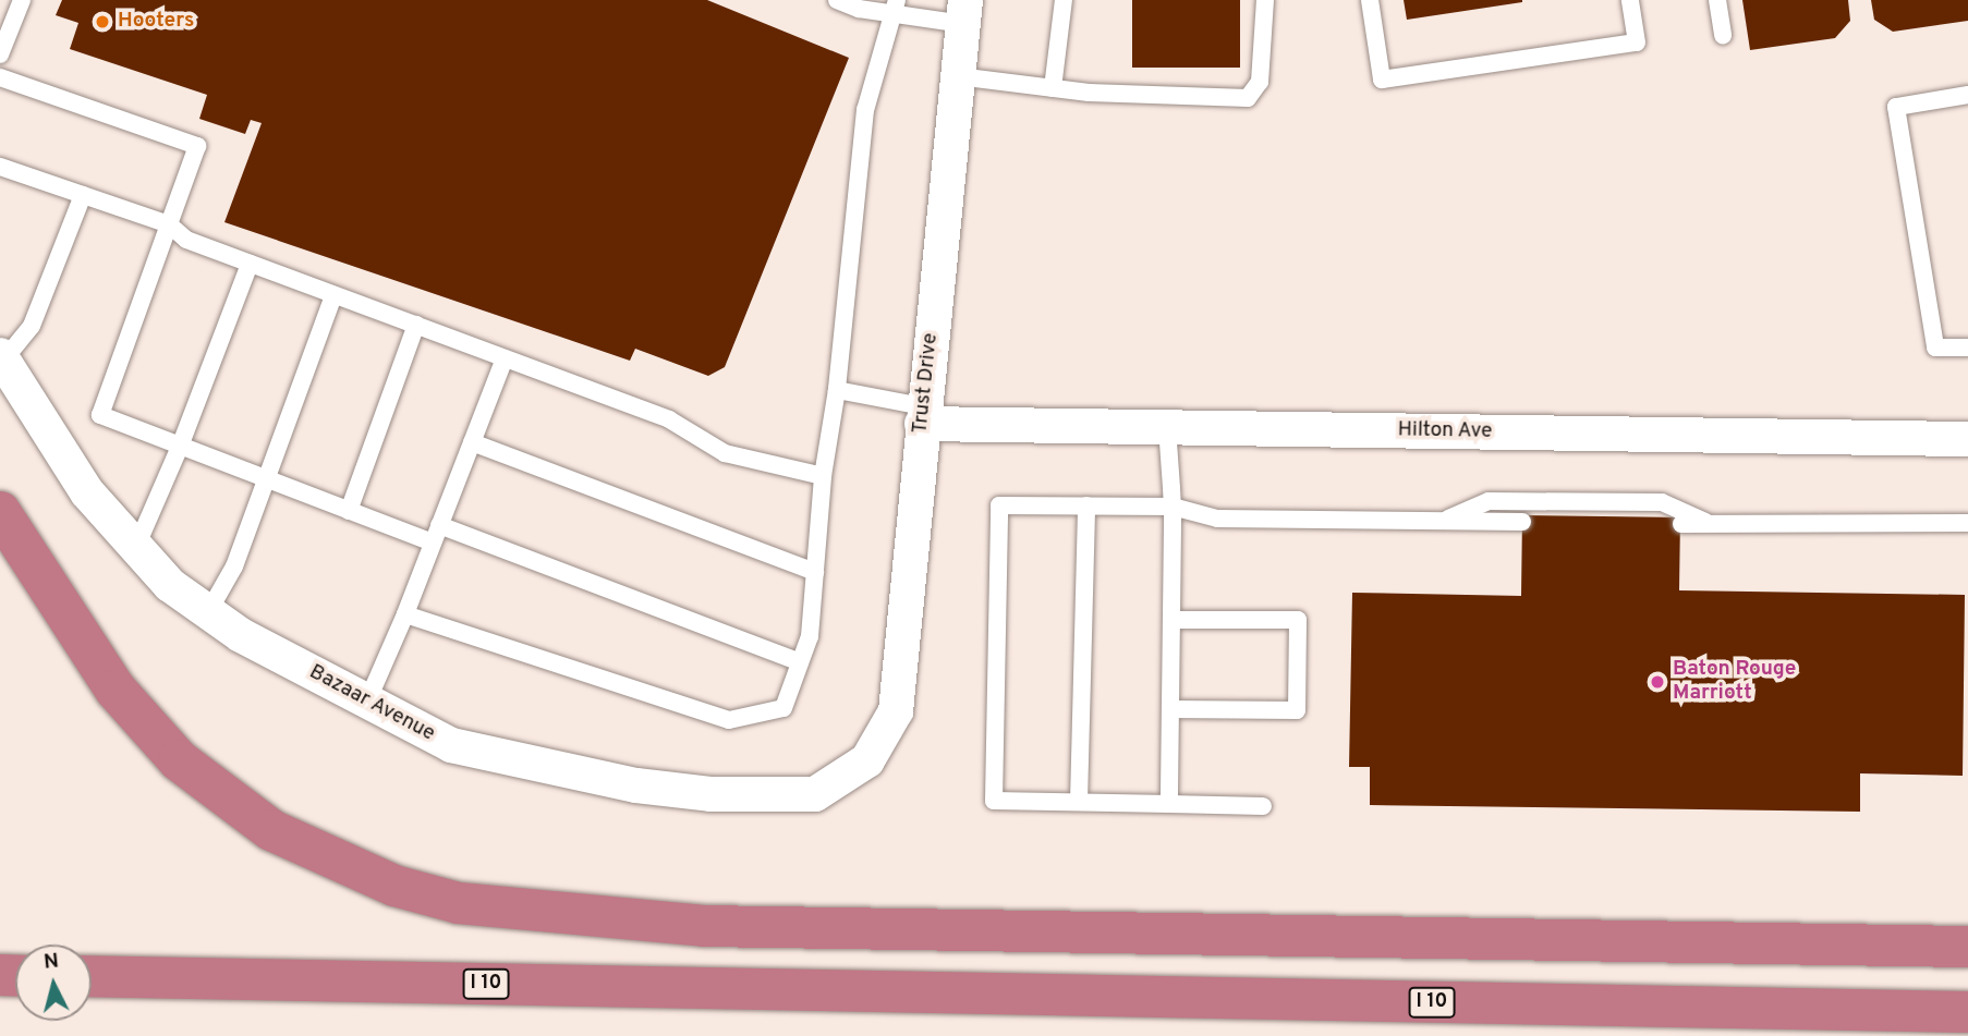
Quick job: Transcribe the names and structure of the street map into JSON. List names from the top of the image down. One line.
{"streets":{"highway":["I 10"],"street":["Trust Drive","Hilton Ave","Bazaar Avenue"]},"crossings":[["Trust Drive","Hilton Ave"],["Trust Drive","Bazaar Avenue"]],"places":["Hooters","Baton Rouge Marriott"],"north":"top"}
